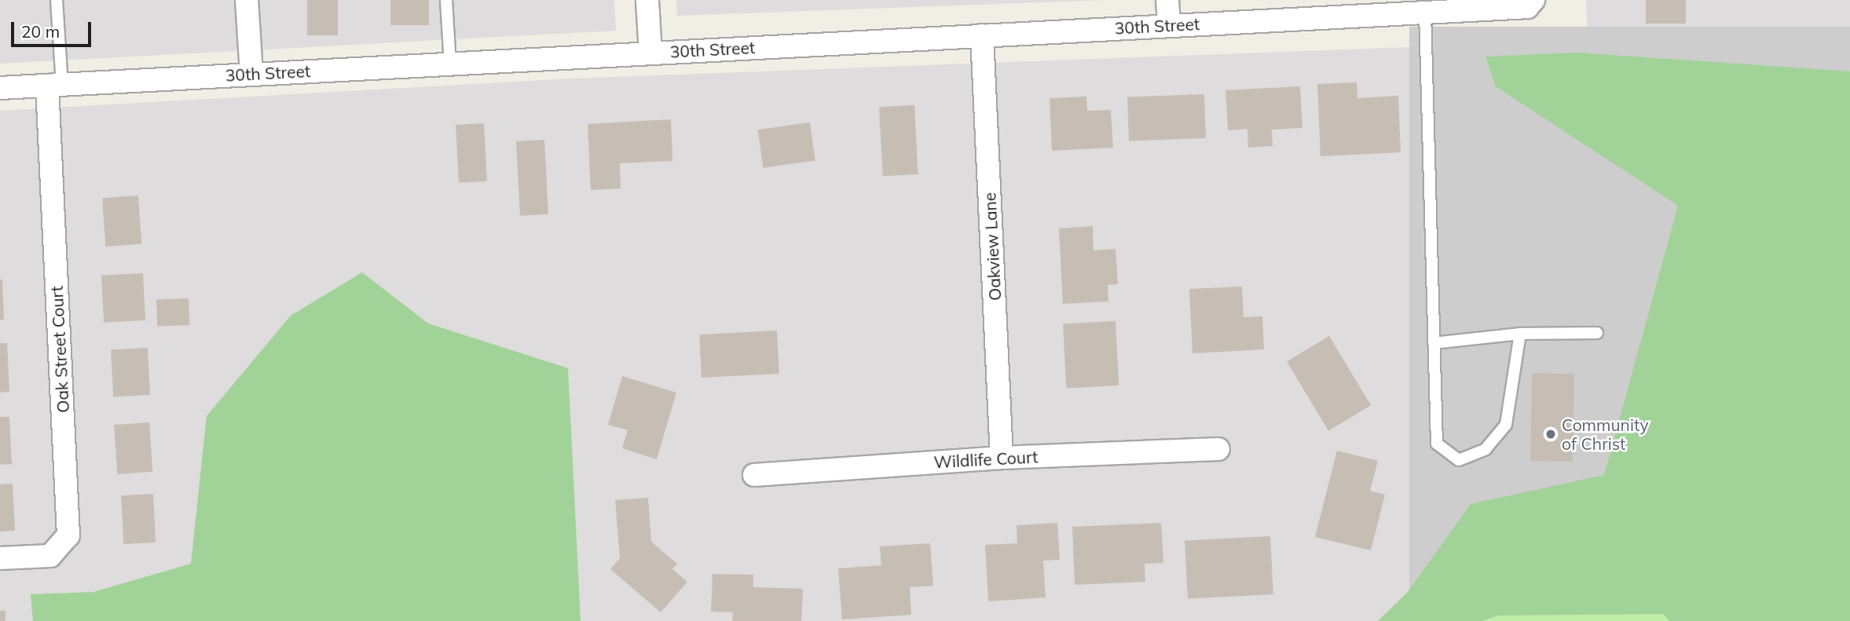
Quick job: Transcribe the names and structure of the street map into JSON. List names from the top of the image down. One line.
{"streets":{"street":["30th Street","Oakview Lane","Oak Street Court","Wildlife Court"]},"crossings":[["30th Street","Oakview Lane"],["30th Street","Oak Street Court"],["Oakview Lane","Wildlife Court"]],"places":["Community of Christ"],"scale_bar":"20 m"}
